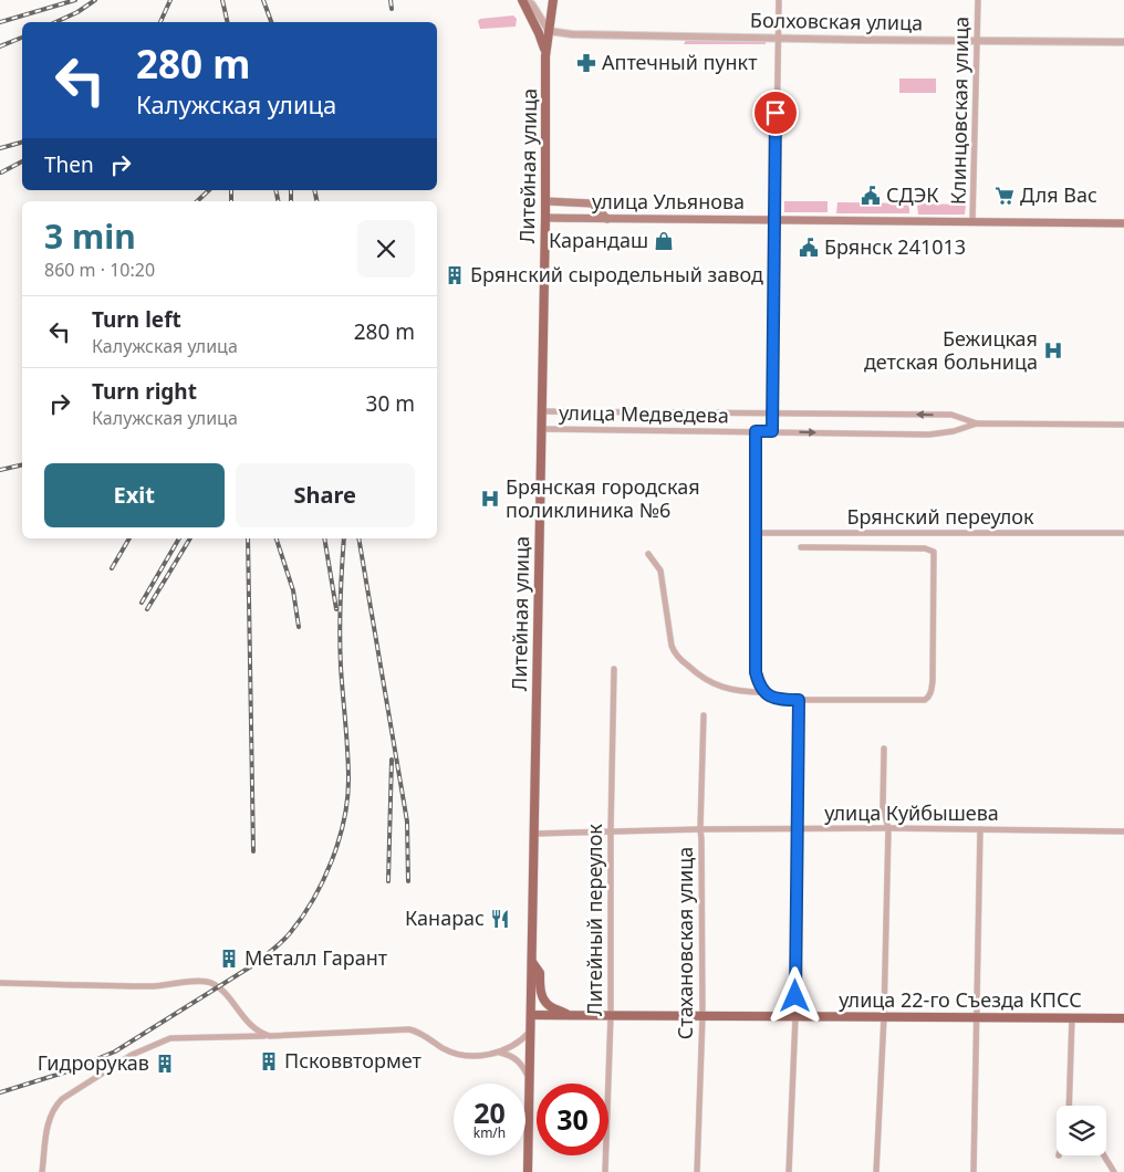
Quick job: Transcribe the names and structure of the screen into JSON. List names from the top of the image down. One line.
{"streets":{"main road":["Литейная улица","улица Ульянова","улица 22-го Съезда КПСС"],"street":["Болховская улица","Клинцовская улица","улица Медведева","Брянский переулок","улица Куйбышева","Литейный переулок","Стахановская улица"]},"crossings":[["Болховская улица","Клинцовская улица"],["Болховская улица","Литейная улица"],["Клинцовская улица","улица Ульянова"],["Литейная улица","улица Ульянова"],["Литейная улица","улица Медведева"],["Литейная улица","улица Куйбышева"],["Литейная улица","улица 22-го Съезда КПСС"],["улица Куйбышева","Литейный переулок"],["улица Куйбышева","Стахановская улица"],["Литейный переулок","улица 22-го Съезда КПСС"],["Стахановская улица","улица 22-го Съезда КПСС"]],"places":{"pharmacy":["Аптечный пункт"],"public building":["СДЭК","Брянск 241013"],"supermarket":["Для Вас"],"shop":["Карандаш"],"building":["Брянский сыродельный завод","Металл Гарант","Псковвтормет","Гидрорукав"],"hospital":["Бежицкая детская больница","Брянская городская поликлиника №6"],"restaurant":["Канарас"]},"page":{"turn":["280 m","Калужская улица"],"then":"Then","heading":["3 min","860 m · 10:20"],"list":[{"name":"Turn left","note":"Калужская улица","value":"280 m"},{"name":"Turn right","note":"Калужская улица","value":"30 m"}],"buttons":["Exit","Share"],"speed":"20 km/h","limit":"30"}}
